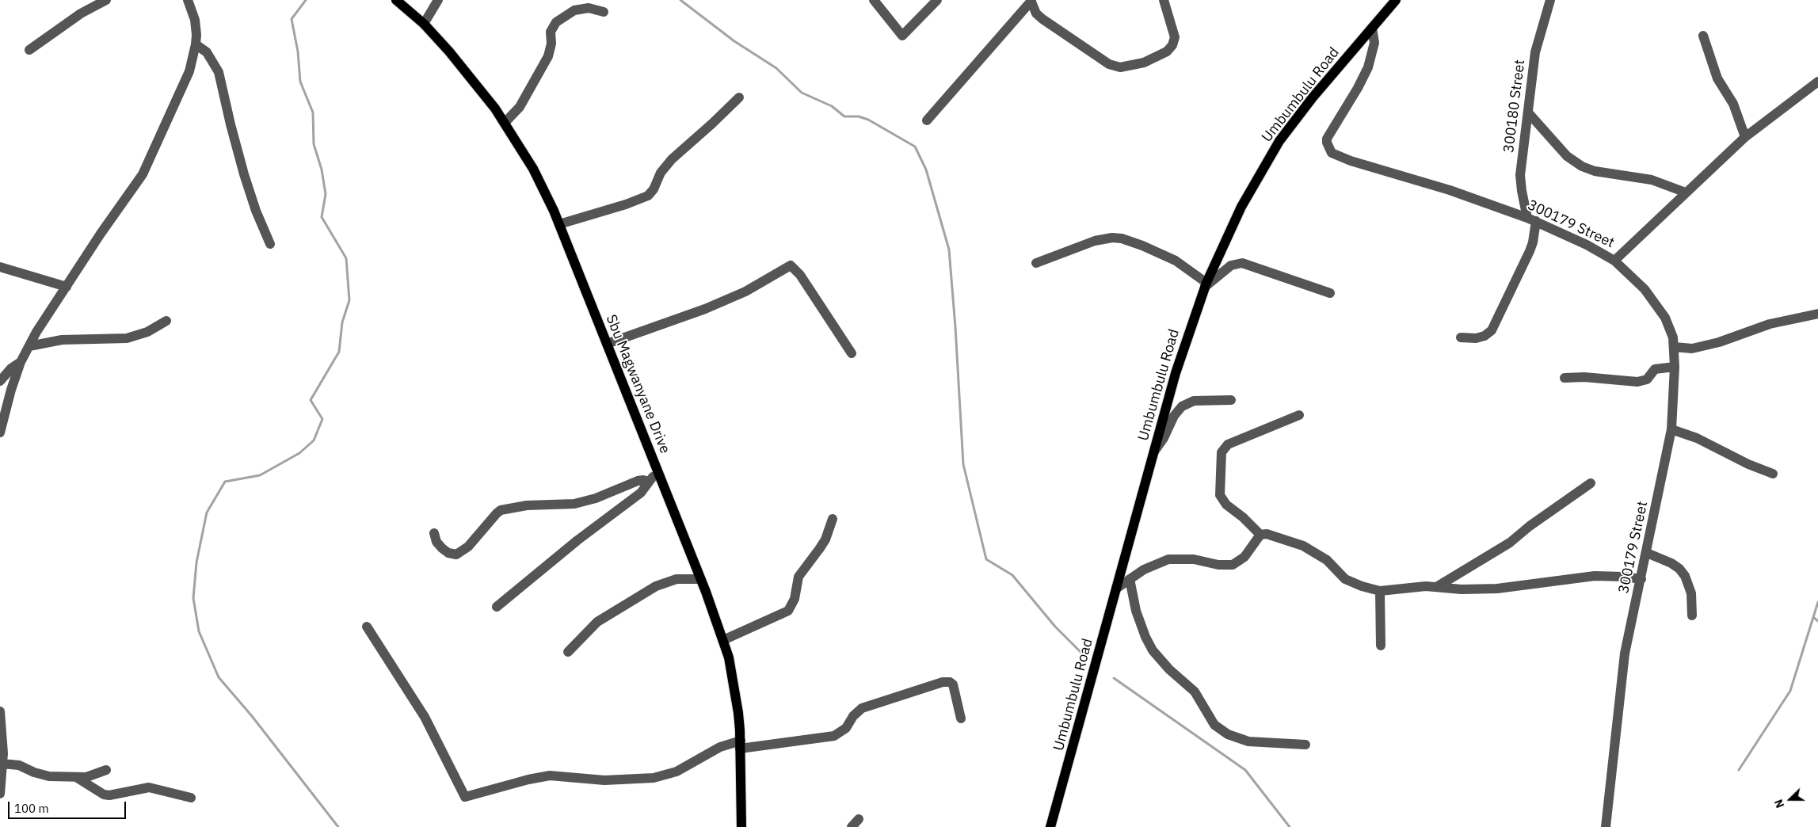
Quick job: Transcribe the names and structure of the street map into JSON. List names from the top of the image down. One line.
{"streets":{"main road":["Umbumbulu Road","Sbu Magwanyane Drive"],"street":["300180 Street","300179 Street"]},"crossings":[["Umbumbulu Road","300179 Street"],["300180 Street","300179 Street"]],"scale_bar":"100 m","north":"left"}
